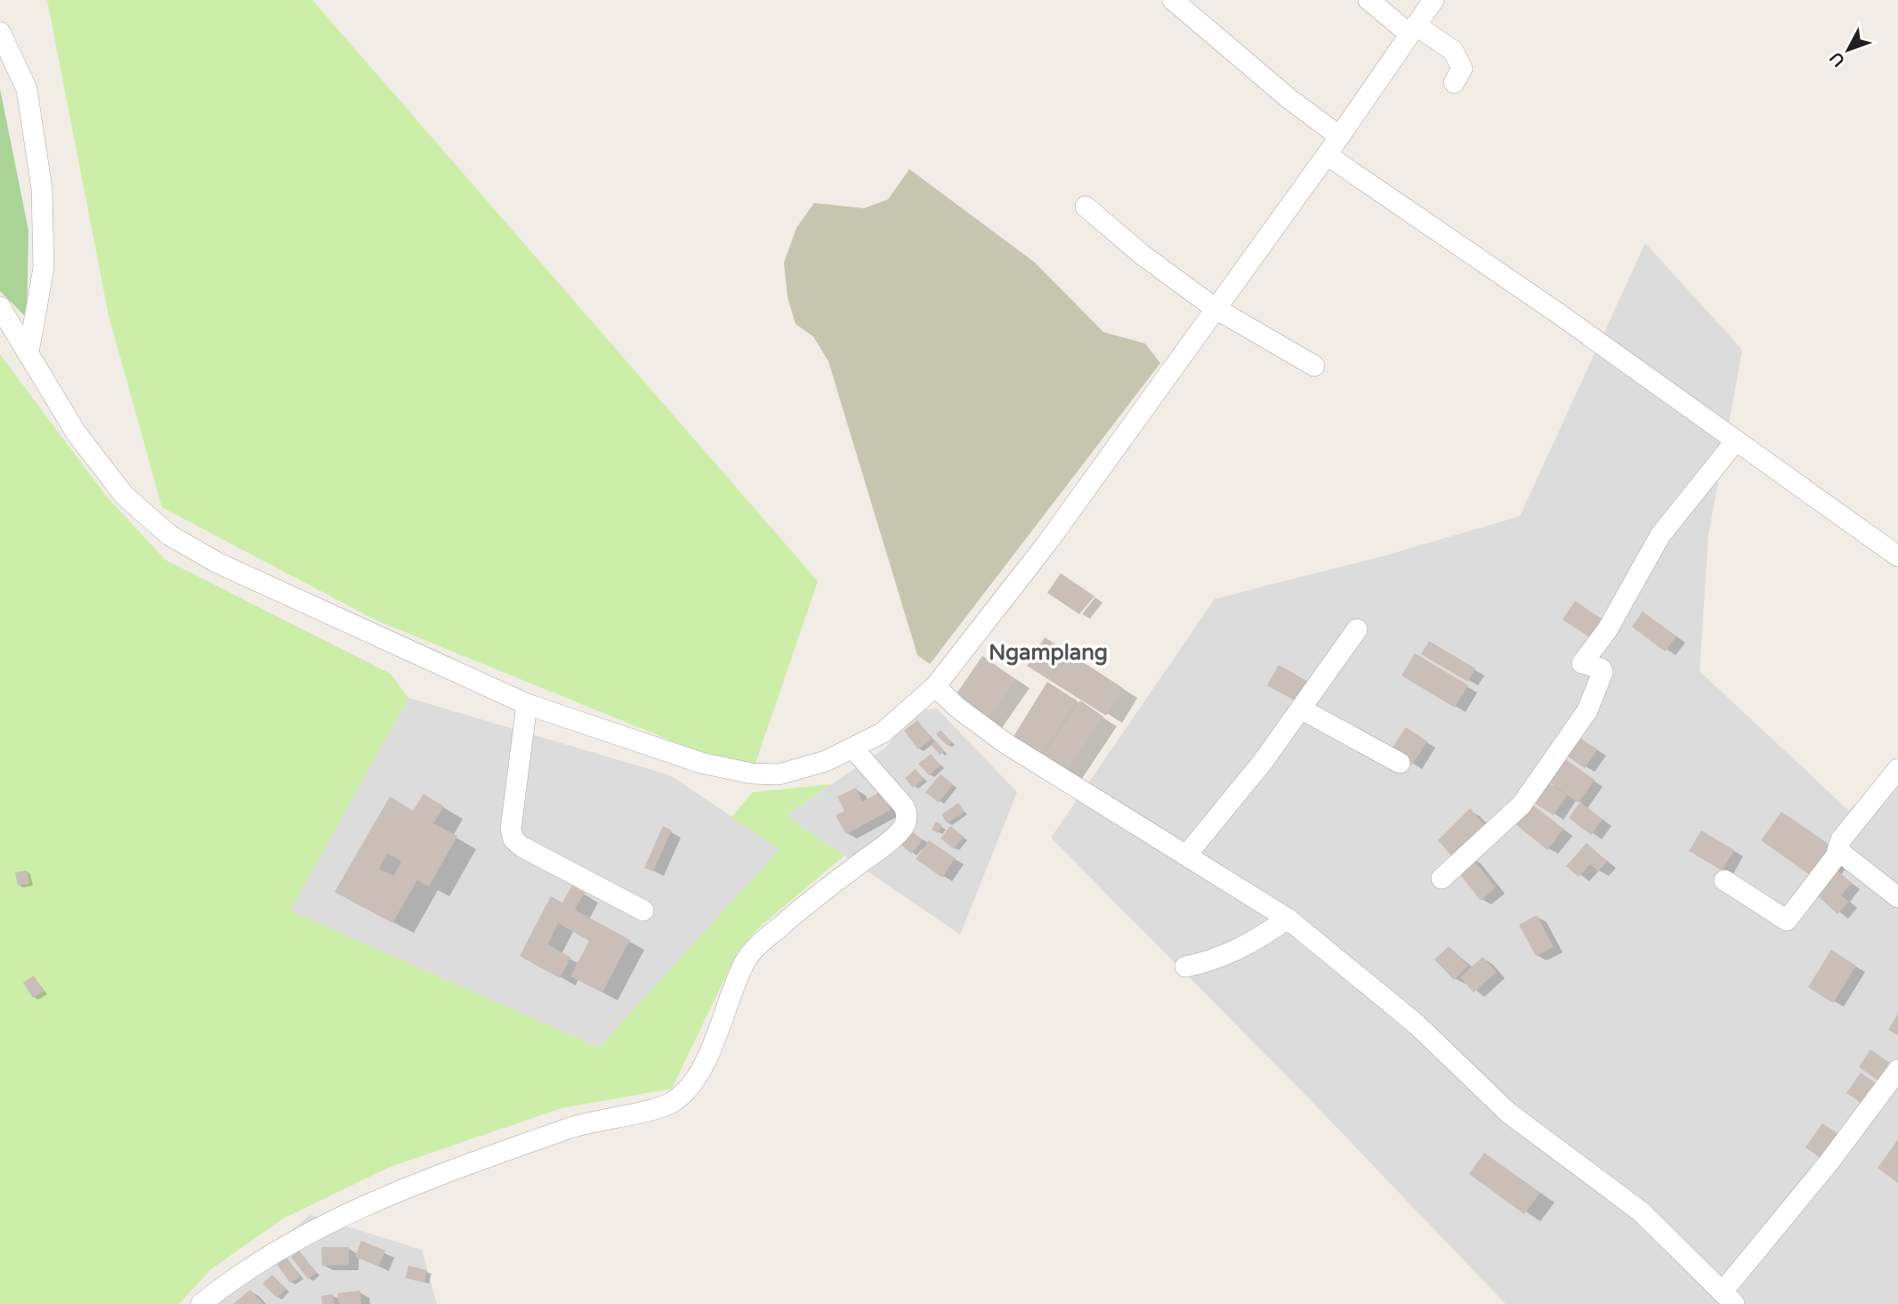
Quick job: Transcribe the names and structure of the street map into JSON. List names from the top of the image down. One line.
{"districts":["Ngamplang"],"north":"bottom left"}
